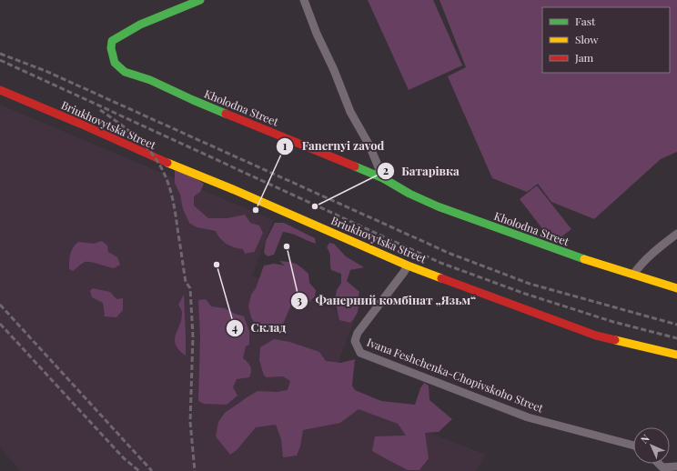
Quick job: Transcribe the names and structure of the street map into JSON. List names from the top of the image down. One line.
{"streets":{"street":["Kholodna Street","Briukhovytska Street","Ivana Feshchenka-Chopivskoho Street"]},"crossings":[["Briukhovytska Street","Ivana Feshchenka-Chopivskoho Street"]],"places":["Батарівка","Fanernyi zavod","Фанерний комбінат „Язьм“","Склад"],"legend":["Fast","Slow","Jam"],"north":"top left"}
